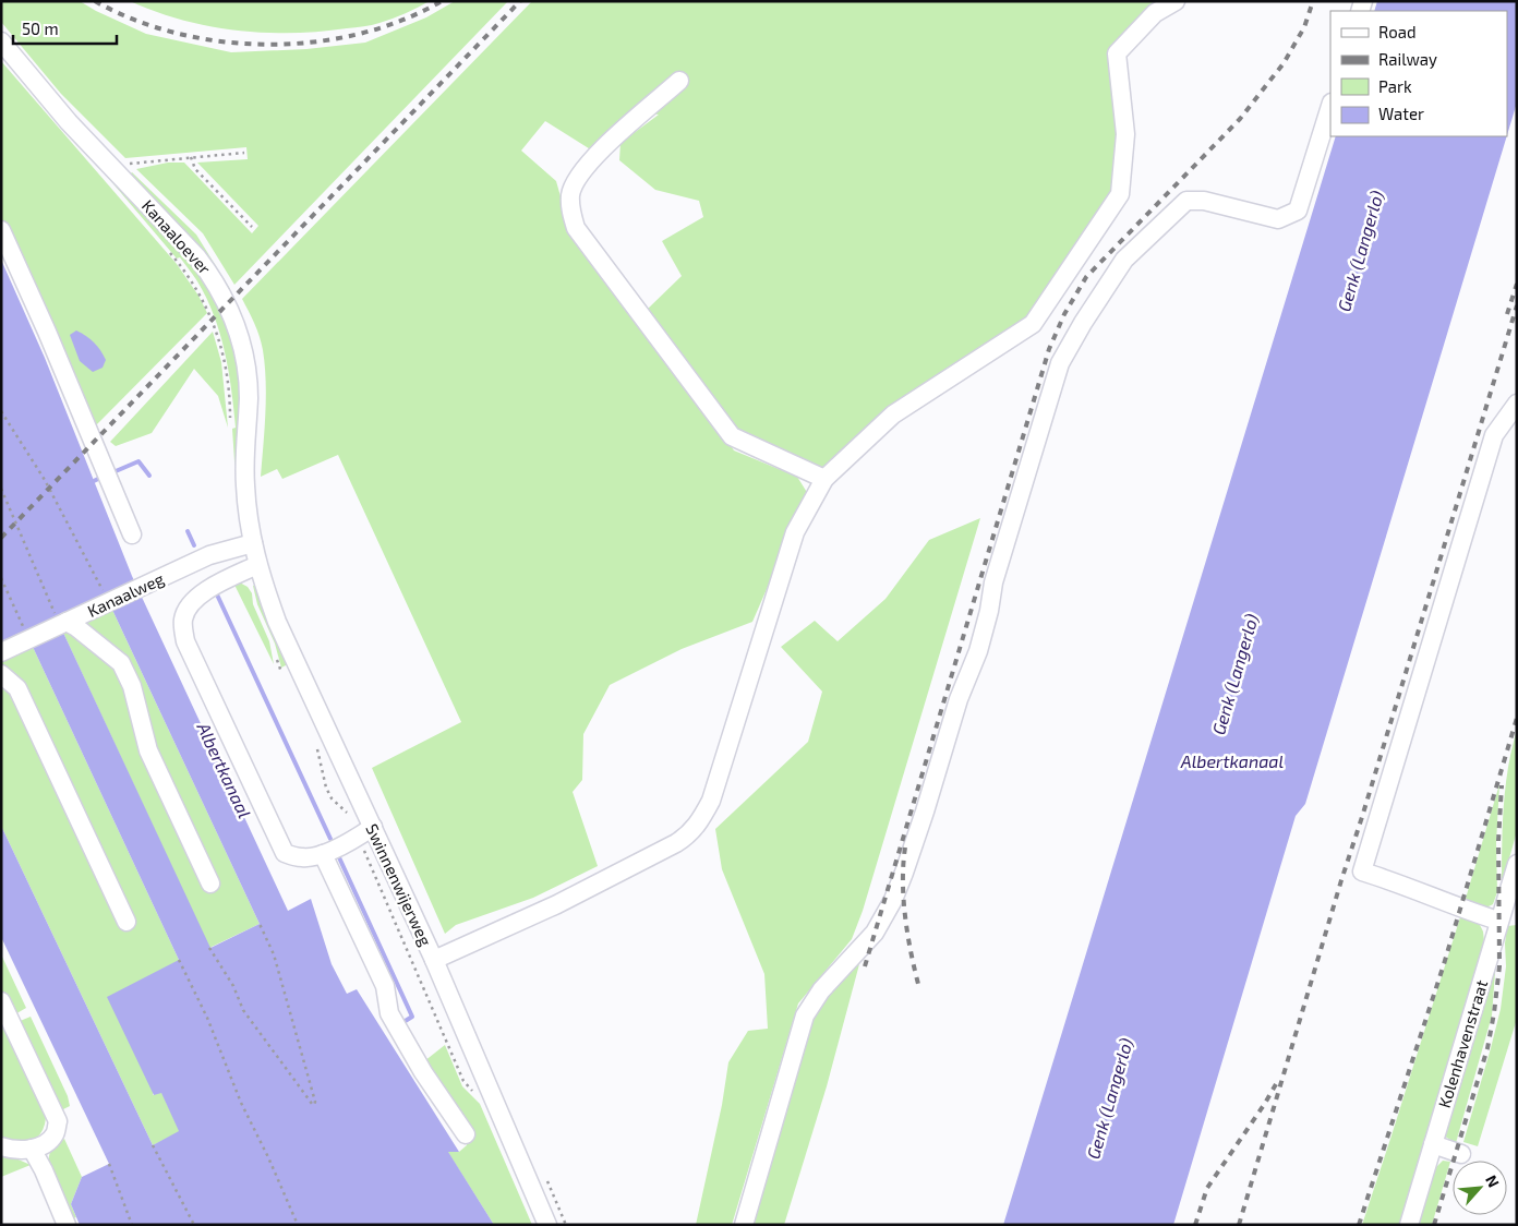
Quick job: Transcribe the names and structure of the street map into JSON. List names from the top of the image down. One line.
{"streets":{"street":["Kanaaloever","Kanaalweg","Swinnenwijerweg","Kolenhavenstraat"]},"crossings":[["Kanaaloever","Kanaalweg"],["Kanaaloever","Swinnenwijerweg"],["Kanaalweg","Swinnenwijerweg"]],"water":["Genk (Langerlo)","Albertkanaal"],"legend":["Road","Railway","Park","Water"],"scale_bar":"50 m","north":"top right"}
